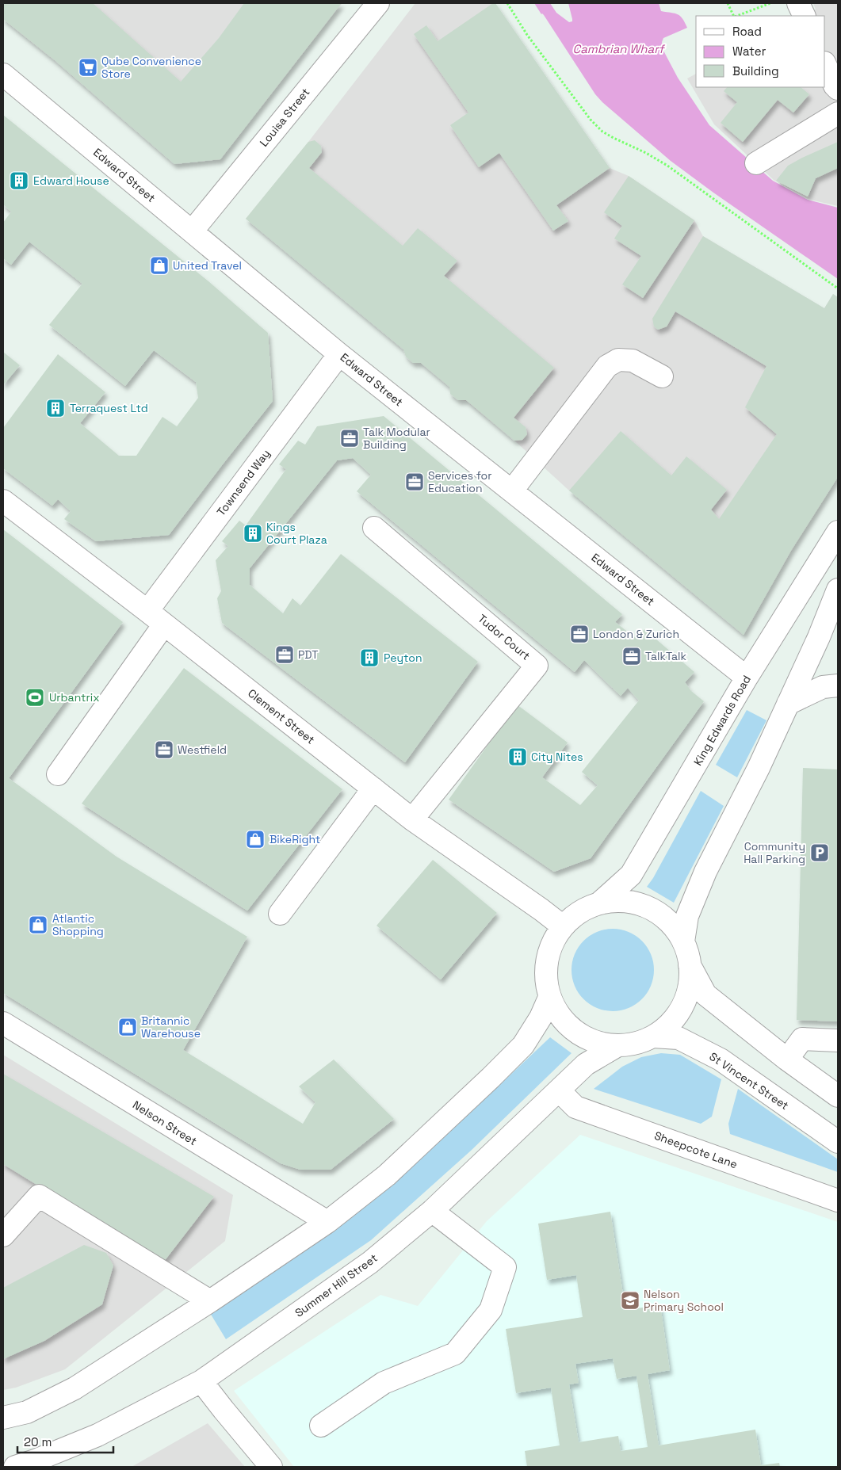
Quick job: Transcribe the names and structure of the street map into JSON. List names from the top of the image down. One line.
{"streets":{"street":["Louisa Street","Edward Street","Townsend Way","Tudor Court","Clement Street","King Edwards Road","St Vincent Street","Nelson Street","Sheepcote Lane","Summer Hill Street"]},"crossings":[["Louisa Street","Edward Street"],["Edward Street","Townsend Way"],["Edward Street","King Edwards Road"],["Townsend Way","Clement Street"],["Tudor Court","Clement Street"],["Sheepcote Lane","Summer Hill Street"]],"water":["Cambrian Wharf"],"places":{"supermarket":["Qube Convenience Store"],"building":["Edward House","Terraquest Ltd","Kings Court Plaza","Peyton","City Nites"],"shop":["United Travel","BikeRight","Atlantic Shopping","Britannic Warehouse"],"office":["Talk Modular Building","Services for Education","London & Zurich","PDT","TalkTalk","Westfield"],"sports":["Urbantrix"],"parking":["Community Hall Parking"],"school or university":["Nelson Primary School"]},"legend":["Road","Water","Building"],"scale_bar":"20 m"}
